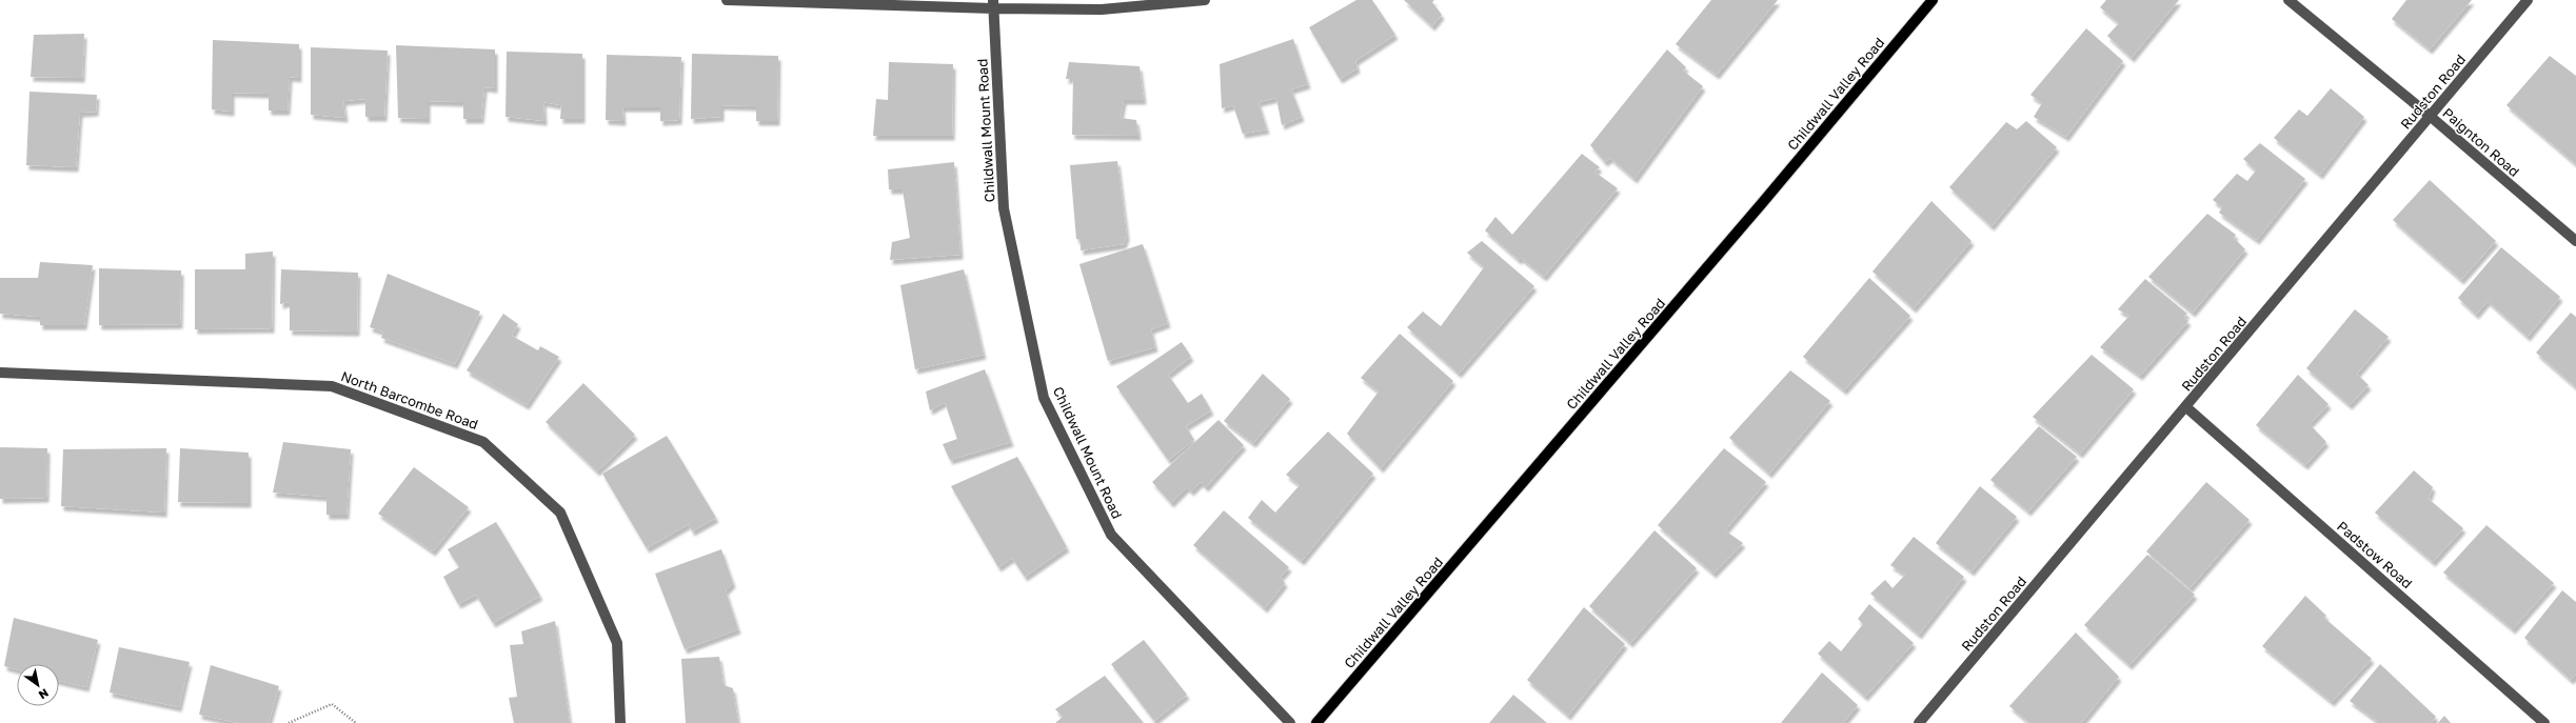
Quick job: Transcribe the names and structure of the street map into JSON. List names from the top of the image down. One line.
{"streets":{"main road":["Childwall Valley Road"],"street":["Rudston Road","Childwall Mount Road","Paignton Road","North Barcombe Road","Padstow Road"]},"crossings":[["Rudston Road","Paignton Road"],["Rudston Road","Padstow Road"]],"north":"bottom right"}
